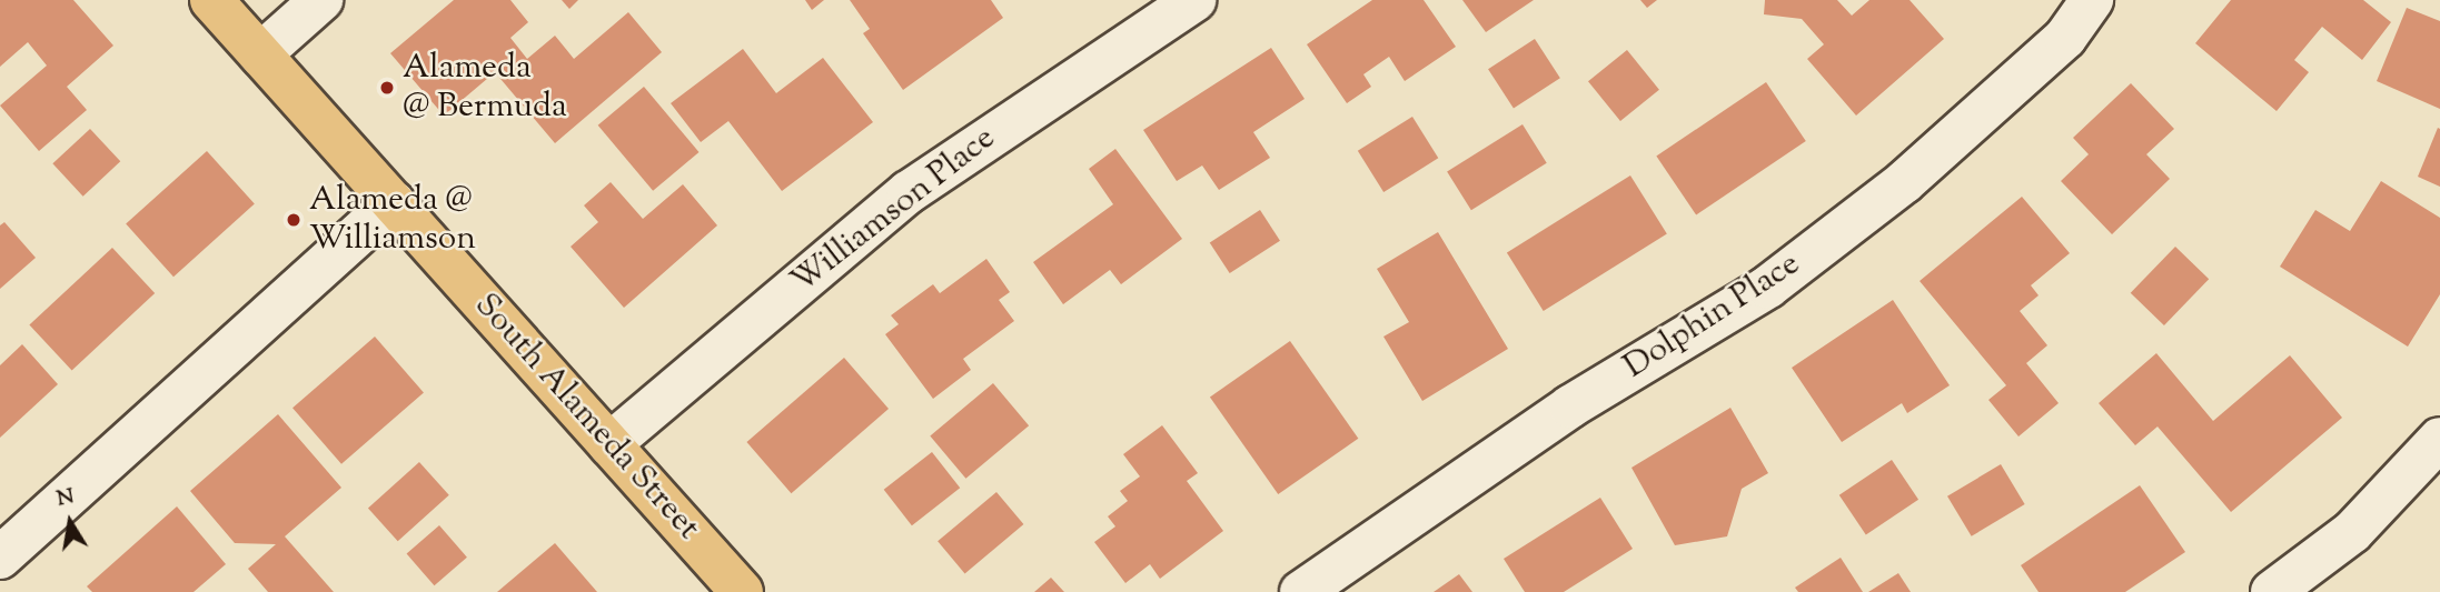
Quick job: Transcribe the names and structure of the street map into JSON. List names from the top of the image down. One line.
{"streets":{"main road":["South Alameda Street"],"street":["Williamson Place","Dolphin Place"]},"crossings":[["Williamson Place","South Alameda Street"]],"places":["Alameda @ Bermuda","Alameda @ Williamson"],"north":"top"}
